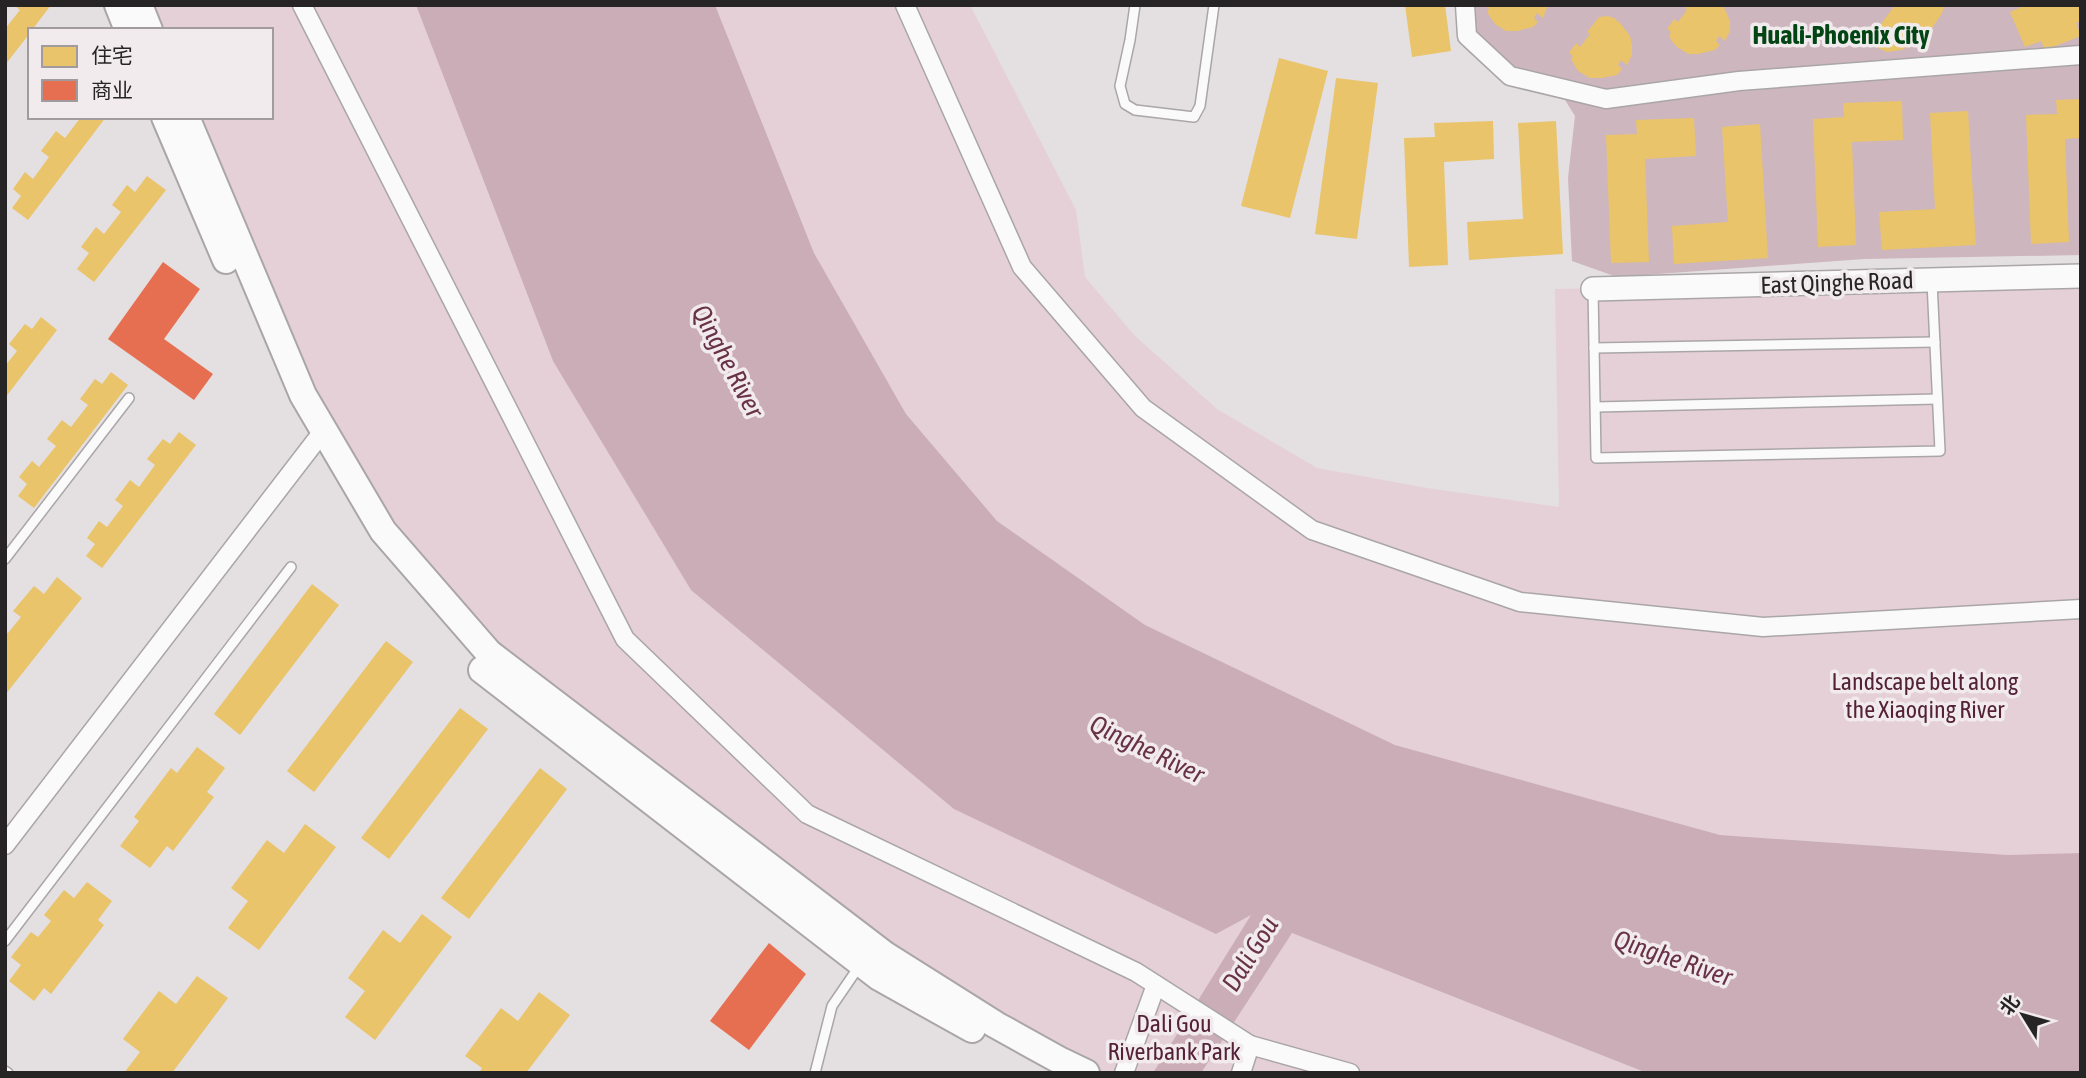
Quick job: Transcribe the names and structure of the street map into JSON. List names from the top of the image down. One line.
{"streets":{"street":["East Qinghe Road"]},"districts":["Huali-Phoenix City"],"water":["Qinghe River","Dali Gou"],"parks":["Landscape belt along the Xiaoqing River","Dali Gou Riverbank Park"],"legend":["住宅","商业"],"north":"top left"}
